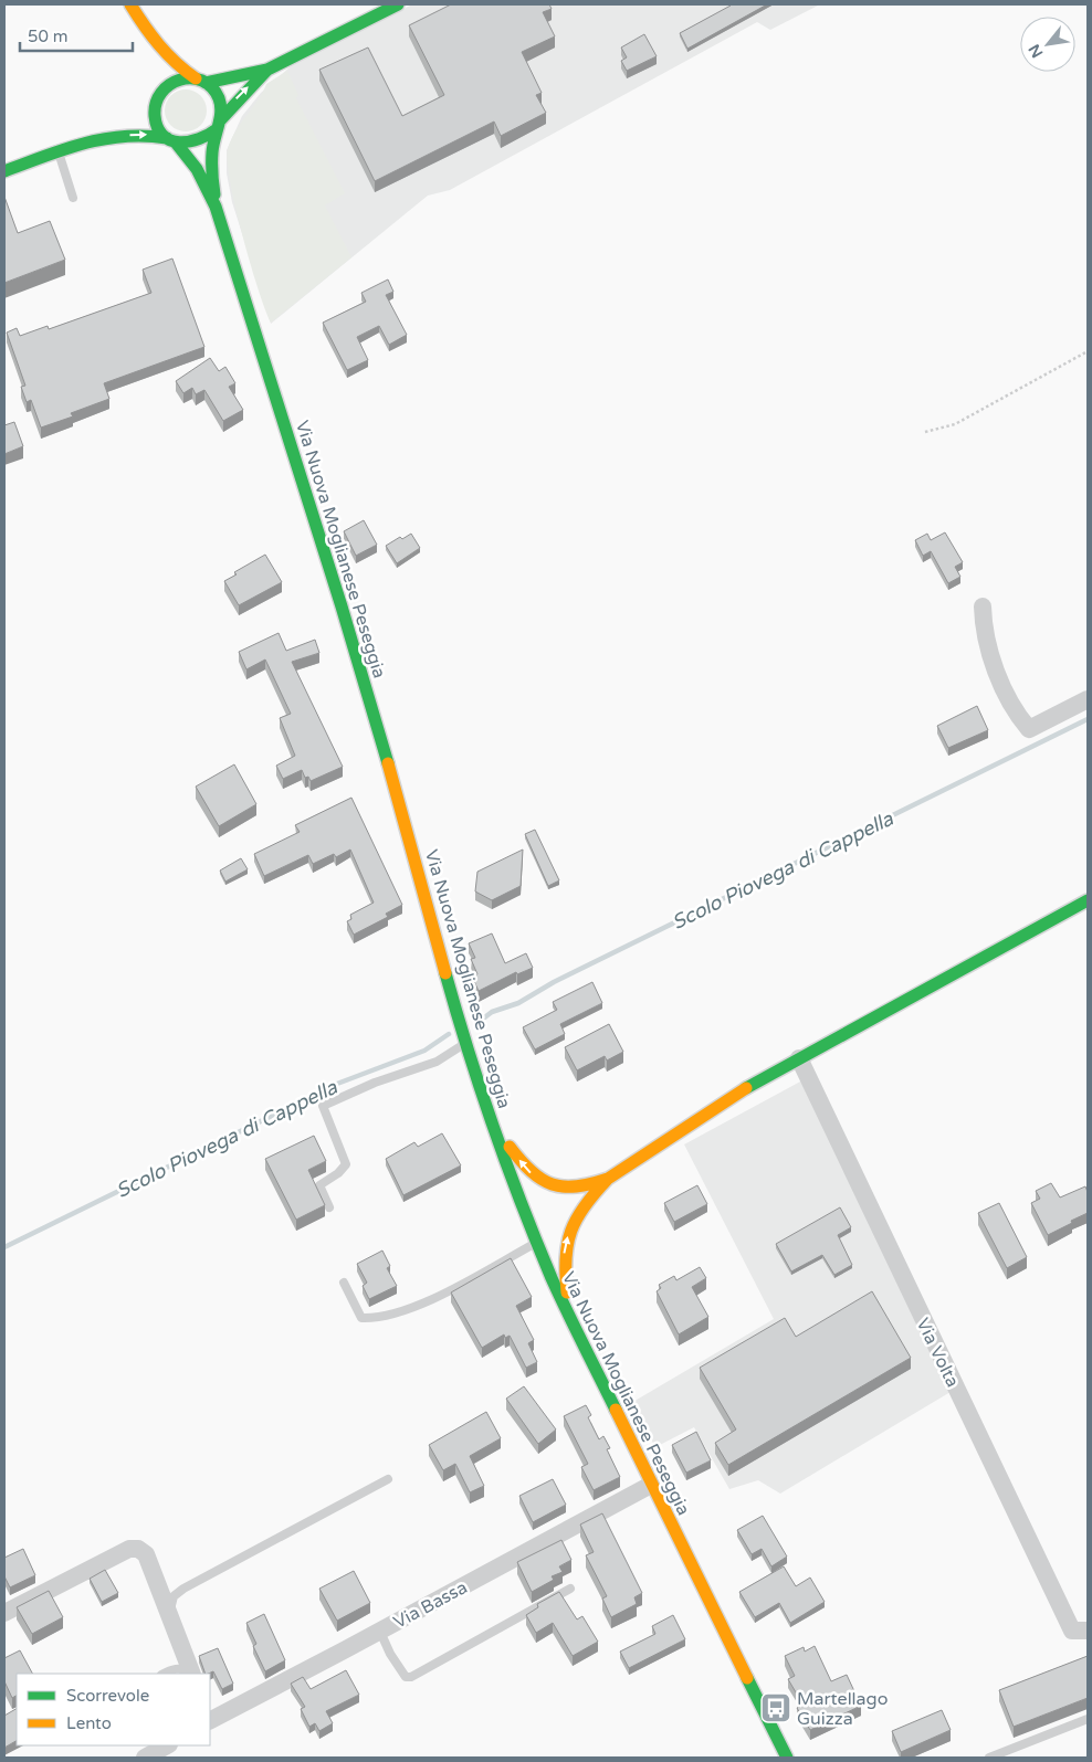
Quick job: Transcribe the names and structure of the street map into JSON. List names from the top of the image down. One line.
{"streets":{"main road":["Via Nuova Moglianese Peseggia"],"street":["Via Volta","Via Bassa"]},"crossings":[["Via Nuova Moglianese Peseggia","Via Bassa"]],"water":["Scolo Piovega di Cappella"],"places":{"bus stop":["Martellago Guizza"]},"legend":["Scorrevole","Lento"],"scale_bar":"50 m","north":"bottom left"}
